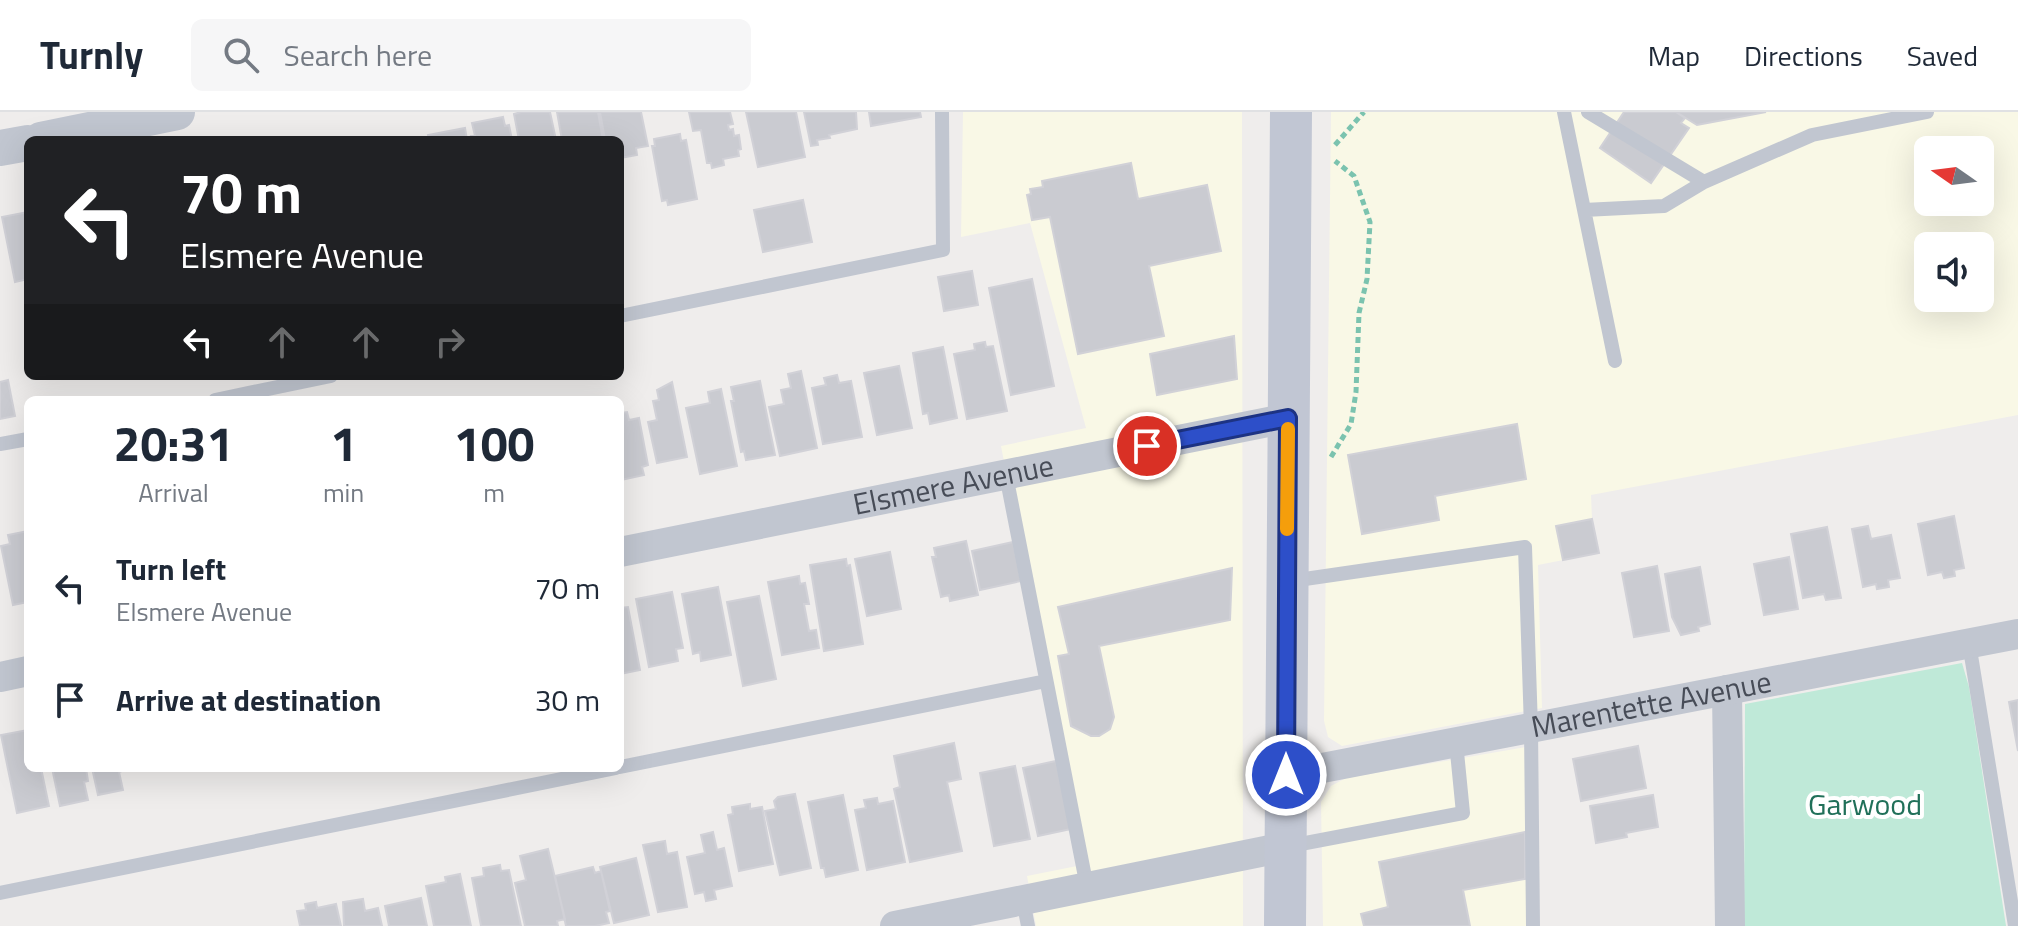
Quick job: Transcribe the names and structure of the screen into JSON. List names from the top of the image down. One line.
{"streets":{"street":["Elsmere Avenue","Marentette Avenue"]},"parks":["Garwood"],"north":"left","page":{"header":"Turnly","search":"Search here","nav":["Map","Directions","Saved"],"turn":["70 m","Elsmere Avenue"],"eta":["20:31","Arrival","1","min","100","m"],"list":[{"name":"Turn left","note":"Elsmere Avenue","value":"70 m"},{"name":"Arrive at destination","value":"30 m"}]}}
